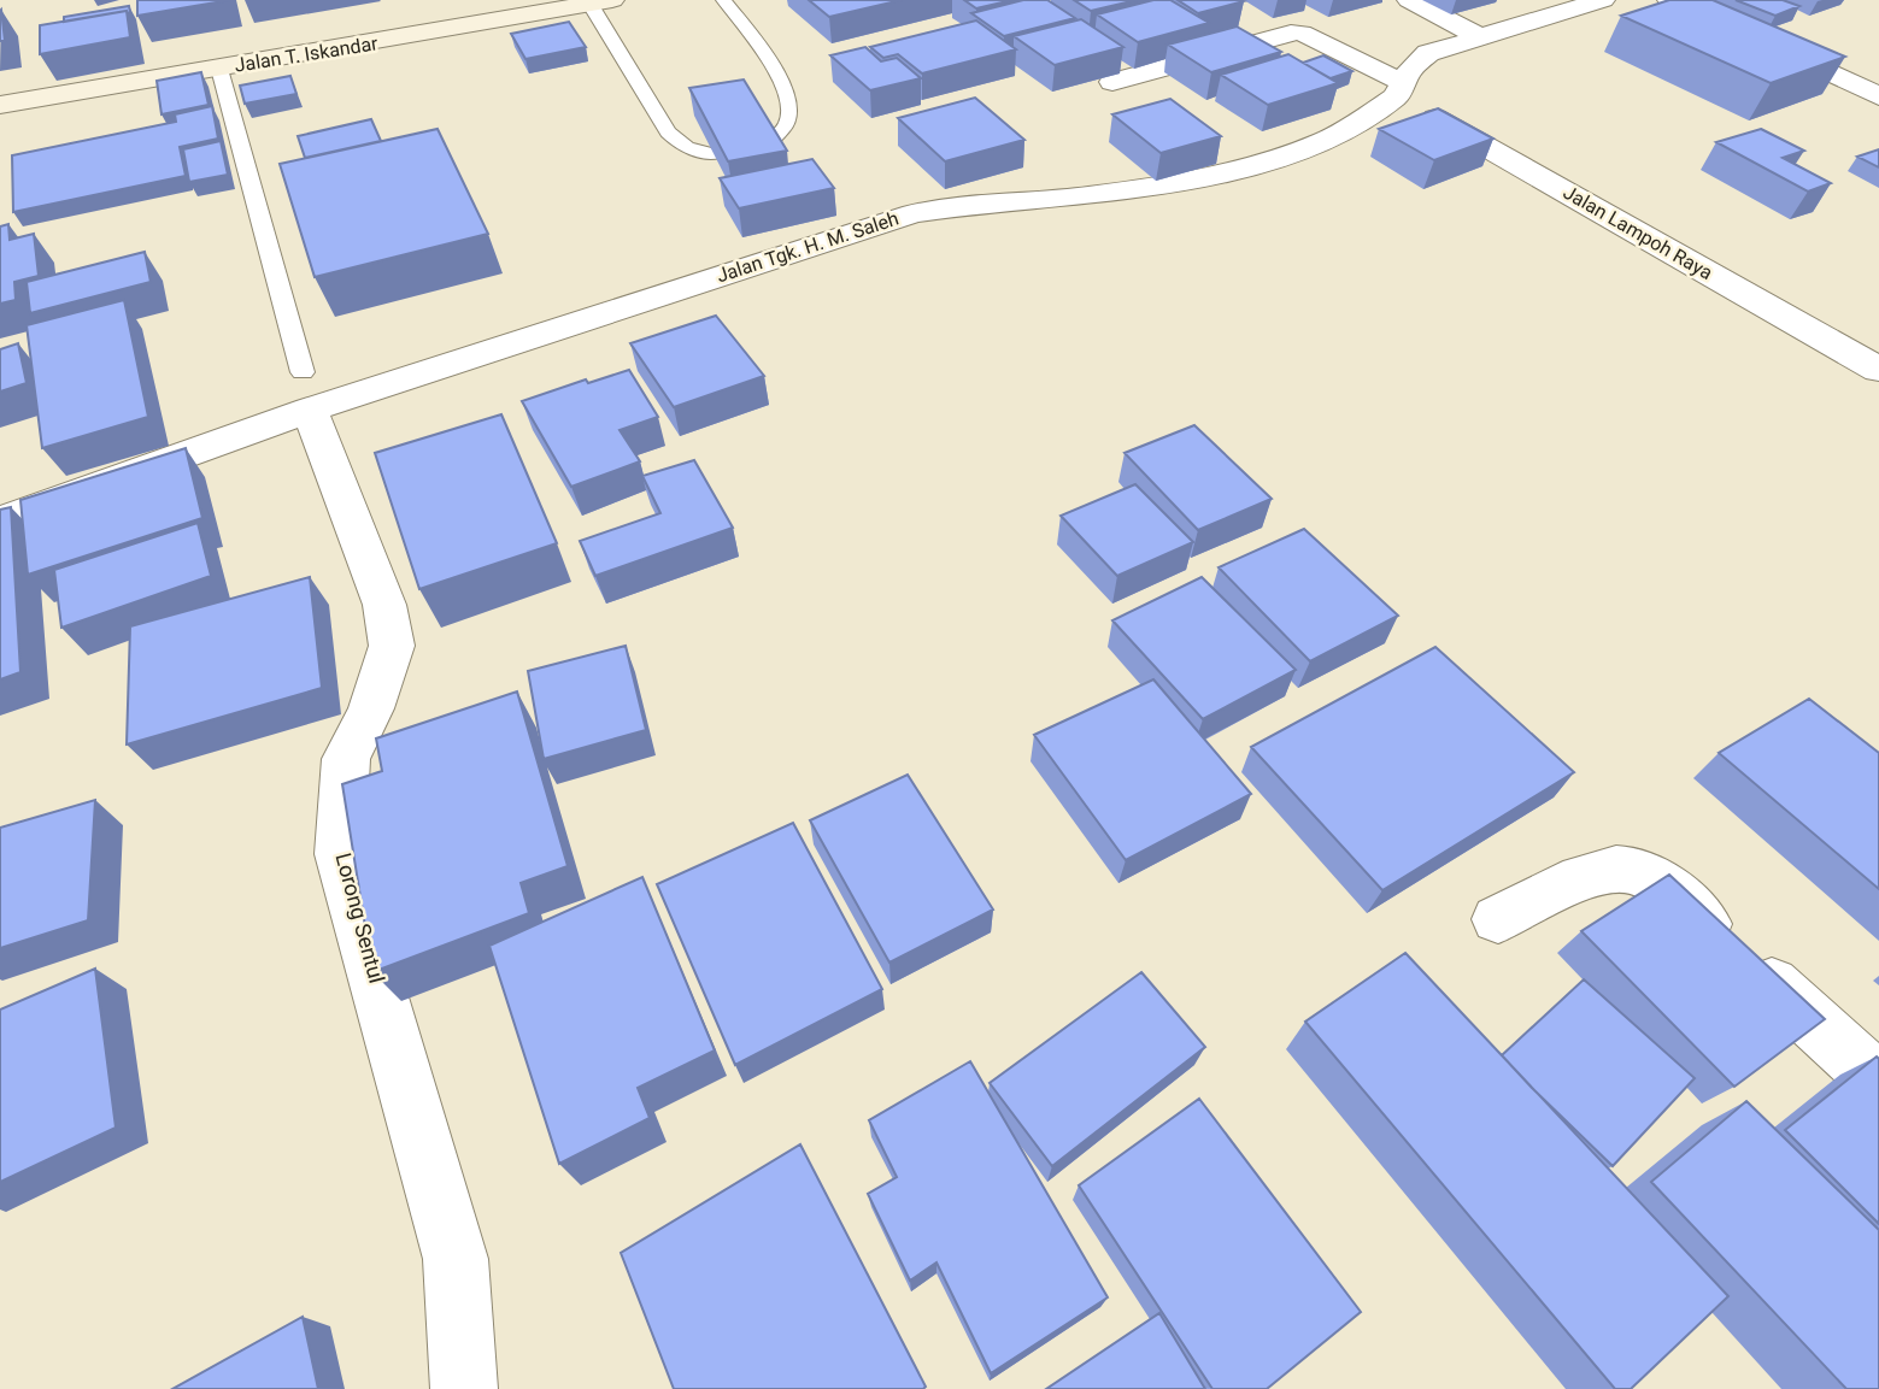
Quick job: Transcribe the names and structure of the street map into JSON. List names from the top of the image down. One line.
{"streets":{"street":["Jalan T. Iskandar","Jalan Lampoh Raya","Jalan Tgk. H. M. Saleh","Lorong Sentul"]},"crossings":[["Jalan Lampoh Raya","Jalan Tgk. H. M. Saleh"],["Jalan Tgk. H. M. Saleh","Lorong Sentul"]]}
